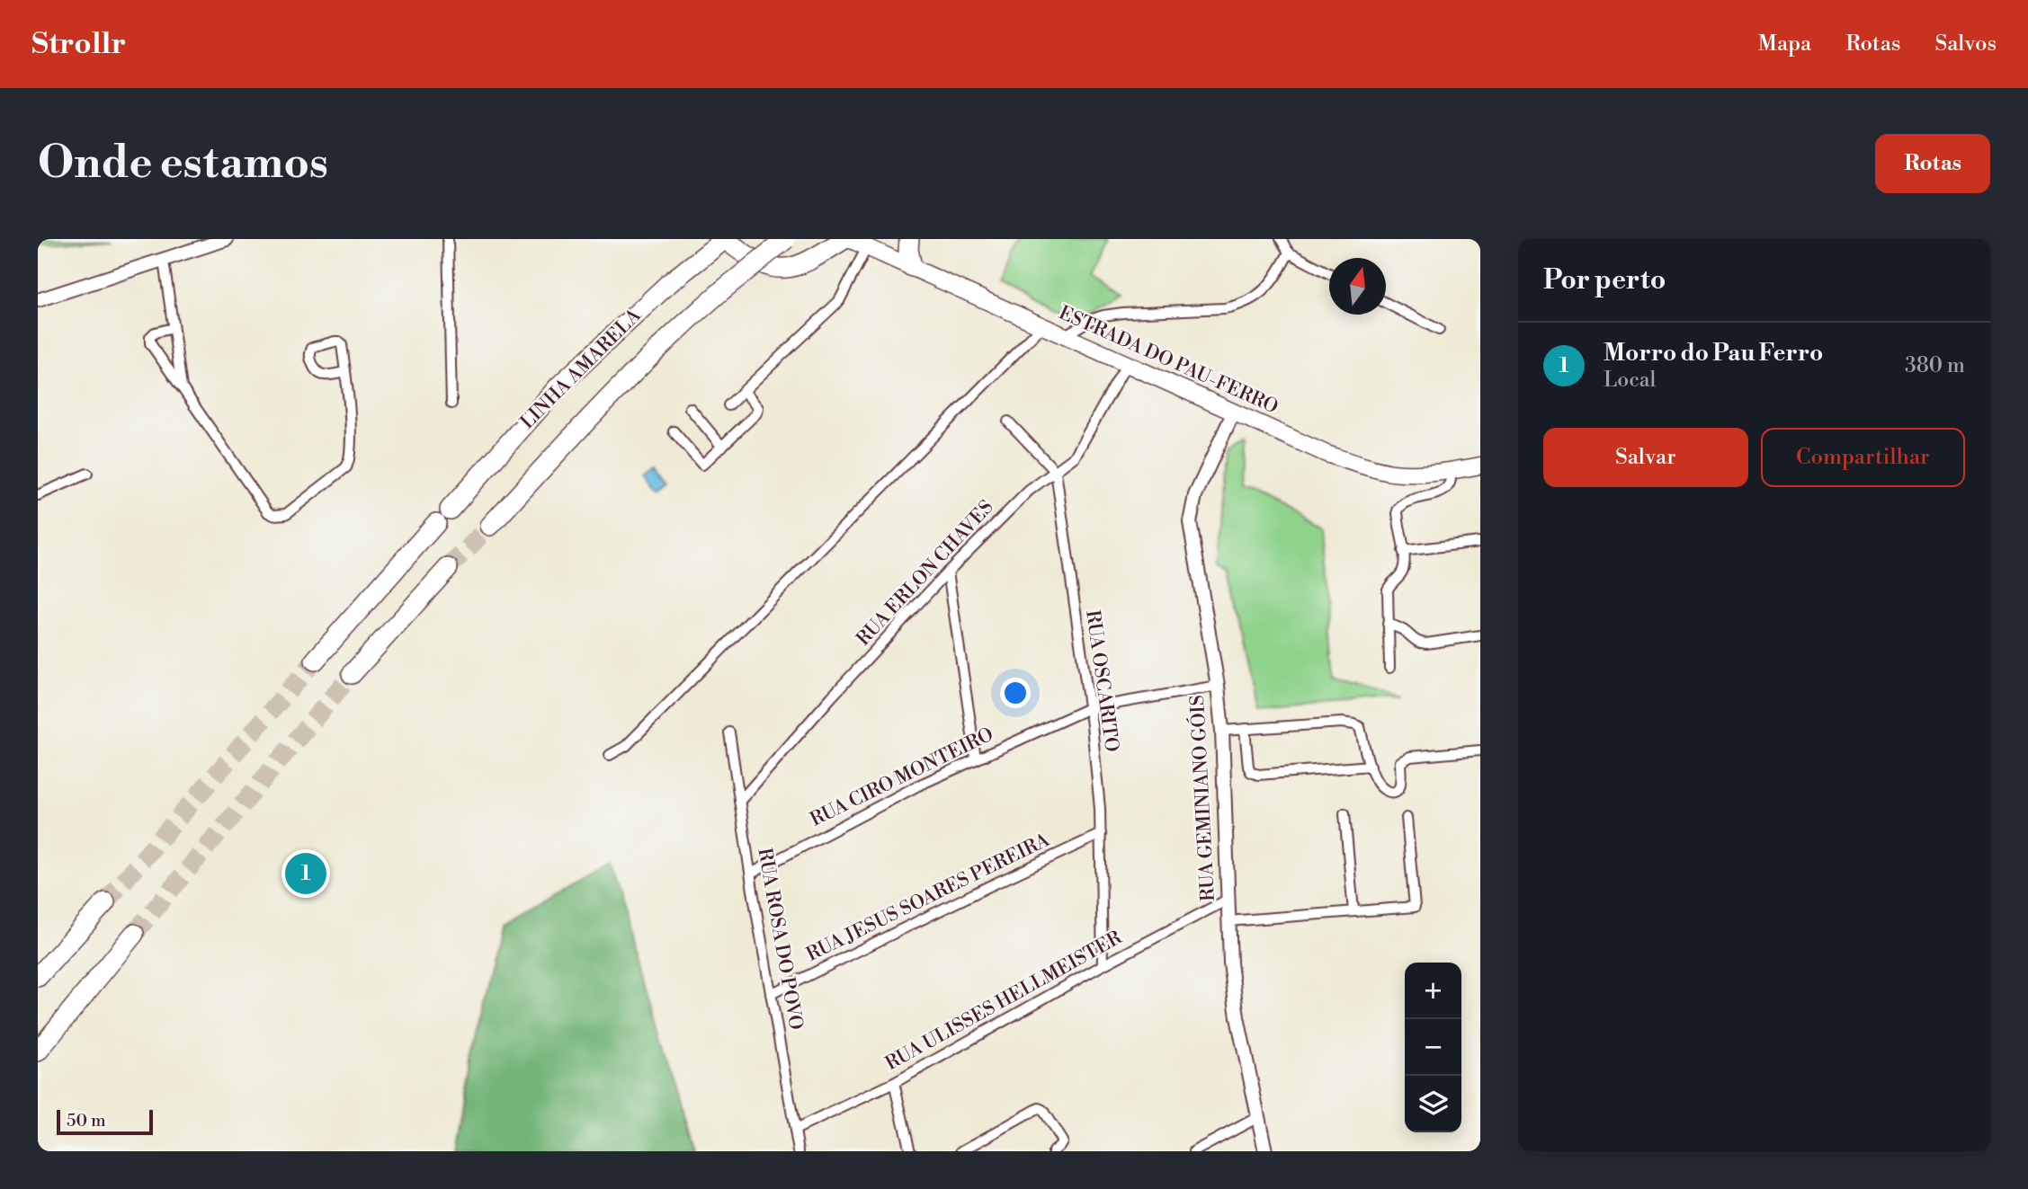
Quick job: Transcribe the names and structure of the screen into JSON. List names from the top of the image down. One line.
{"streets":{"highway":["LINHA AMARELA"],"main road":["ESTRADA DO PAU-FERRO"],"street":["RUA ERLON CHAVES","RUA OSCARITO","RUA CIRO MONTEIRO","RUA GEMINIANO GÓIS","RUA JESUS SOARES PEREIRA","RUA ROSA DO POVO","RUA ULISSES HELLMEISTER"]},"crossings":[["ESTRADA DO PAU-FERRO","RUA ERLON CHAVES"],["ESTRADA DO PAU-FERRO","RUA GEMINIANO GÓIS"],["RUA ERLON CHAVES","RUA OSCARITO"],["RUA ERLON CHAVES","RUA ROSA DO POVO"],["RUA OSCARITO","RUA CIRO MONTEIRO"],["RUA OSCARITO","RUA JESUS SOARES PEREIRA"],["RUA OSCARITO","RUA ULISSES HELLMEISTER"],["RUA CIRO MONTEIRO","RUA GEMINIANO GÓIS"],["RUA CIRO MONTEIRO","RUA ROSA DO POVO"],["RUA GEMINIANO GÓIS","RUA ULISSES HELLMEISTER"],["RUA JESUS SOARES PEREIRA","RUA ROSA DO POVO"],["RUA ROSA DO POVO","RUA ULISSES HELLMEISTER"]],"scale_bar":"50 m","north":"top","page":{"header":"Strollr","nav":["Mapa","Rotas","Salvos"],"buttons":["Rotas",["Salvar","Compartilhar"]],"title":"Onde estamos","heading":"Por perto","list":[{"mark":"1","name":"Morro do Pau Ferro","note":"Local","value":"380 m"}],"pins":"1","map_buttons":["+","−"],"scale":"50 m"}}
